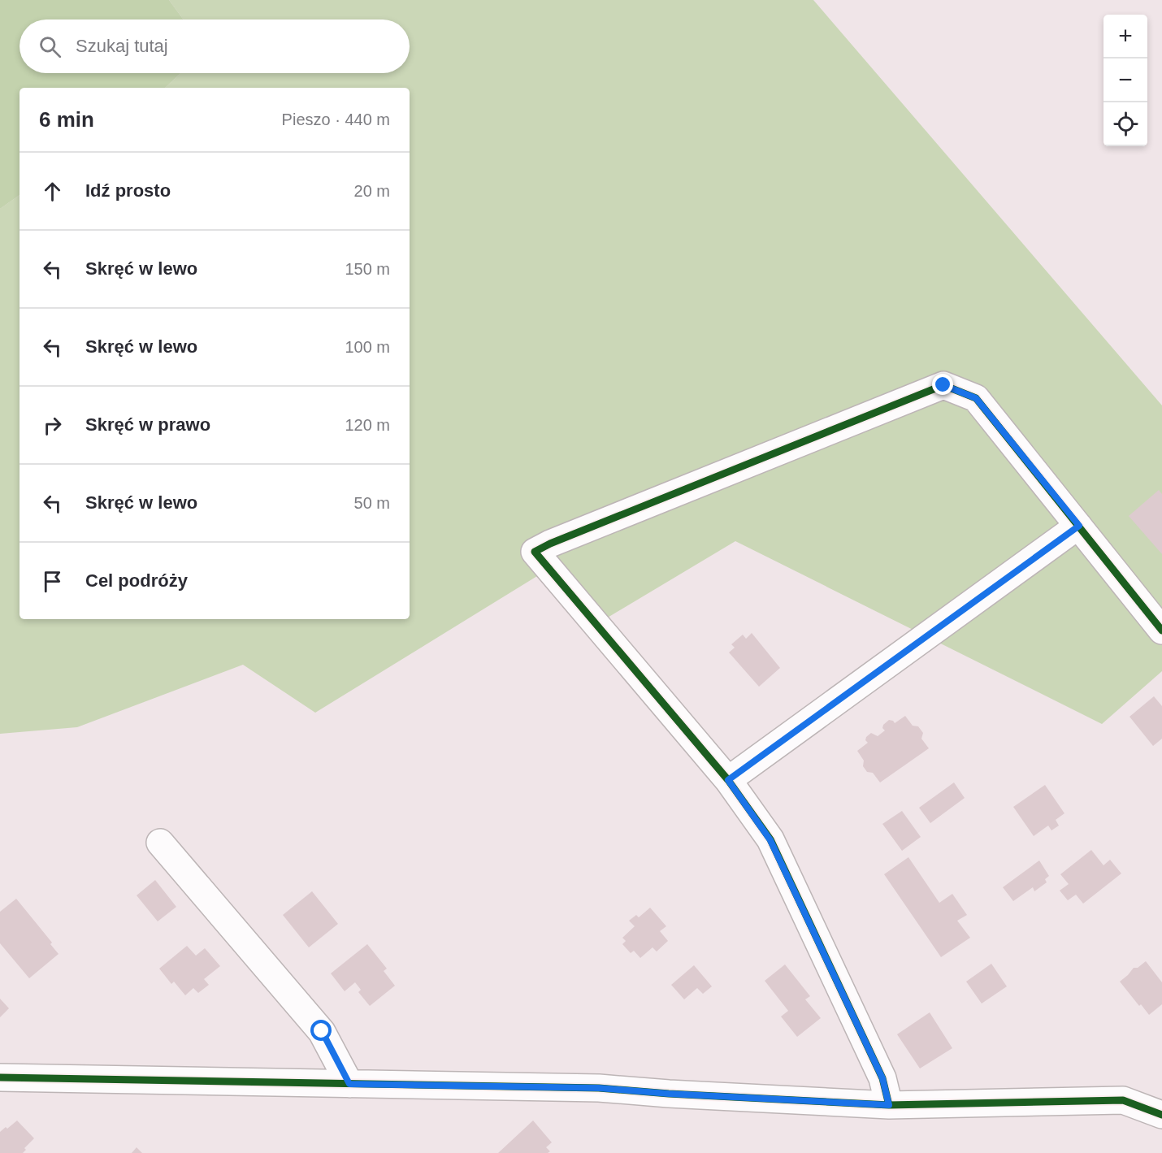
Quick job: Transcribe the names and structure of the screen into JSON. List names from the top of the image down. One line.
{"page":{"map_buttons":["+","−"],"search":"Szukaj tutaj","heading":["6 min","Pieszo · 440 m"],"list":[["Idź prosto","20 m"],["Skręć w lewo","150 m"],["Skręć w lewo","100 m"],["Skręć w prawo","120 m"],["Skręć w lewo","50 m"],"Cel podróży"]}}
